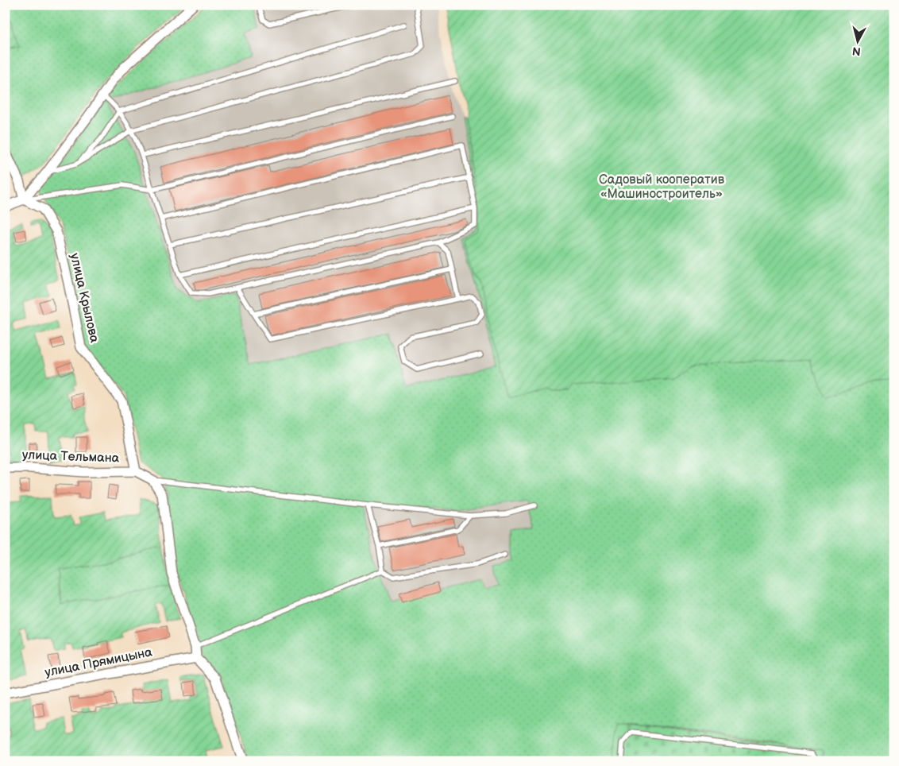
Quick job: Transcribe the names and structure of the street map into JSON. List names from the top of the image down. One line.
{"streets":{"street":["улица Крылова","улица Тельмана","улица Прямицына"]},"crossings":[["улица Крылова","улица Тельмана"]],"parks":["Садовый кооператив «Машиностроитель»"],"north":"bottom"}
